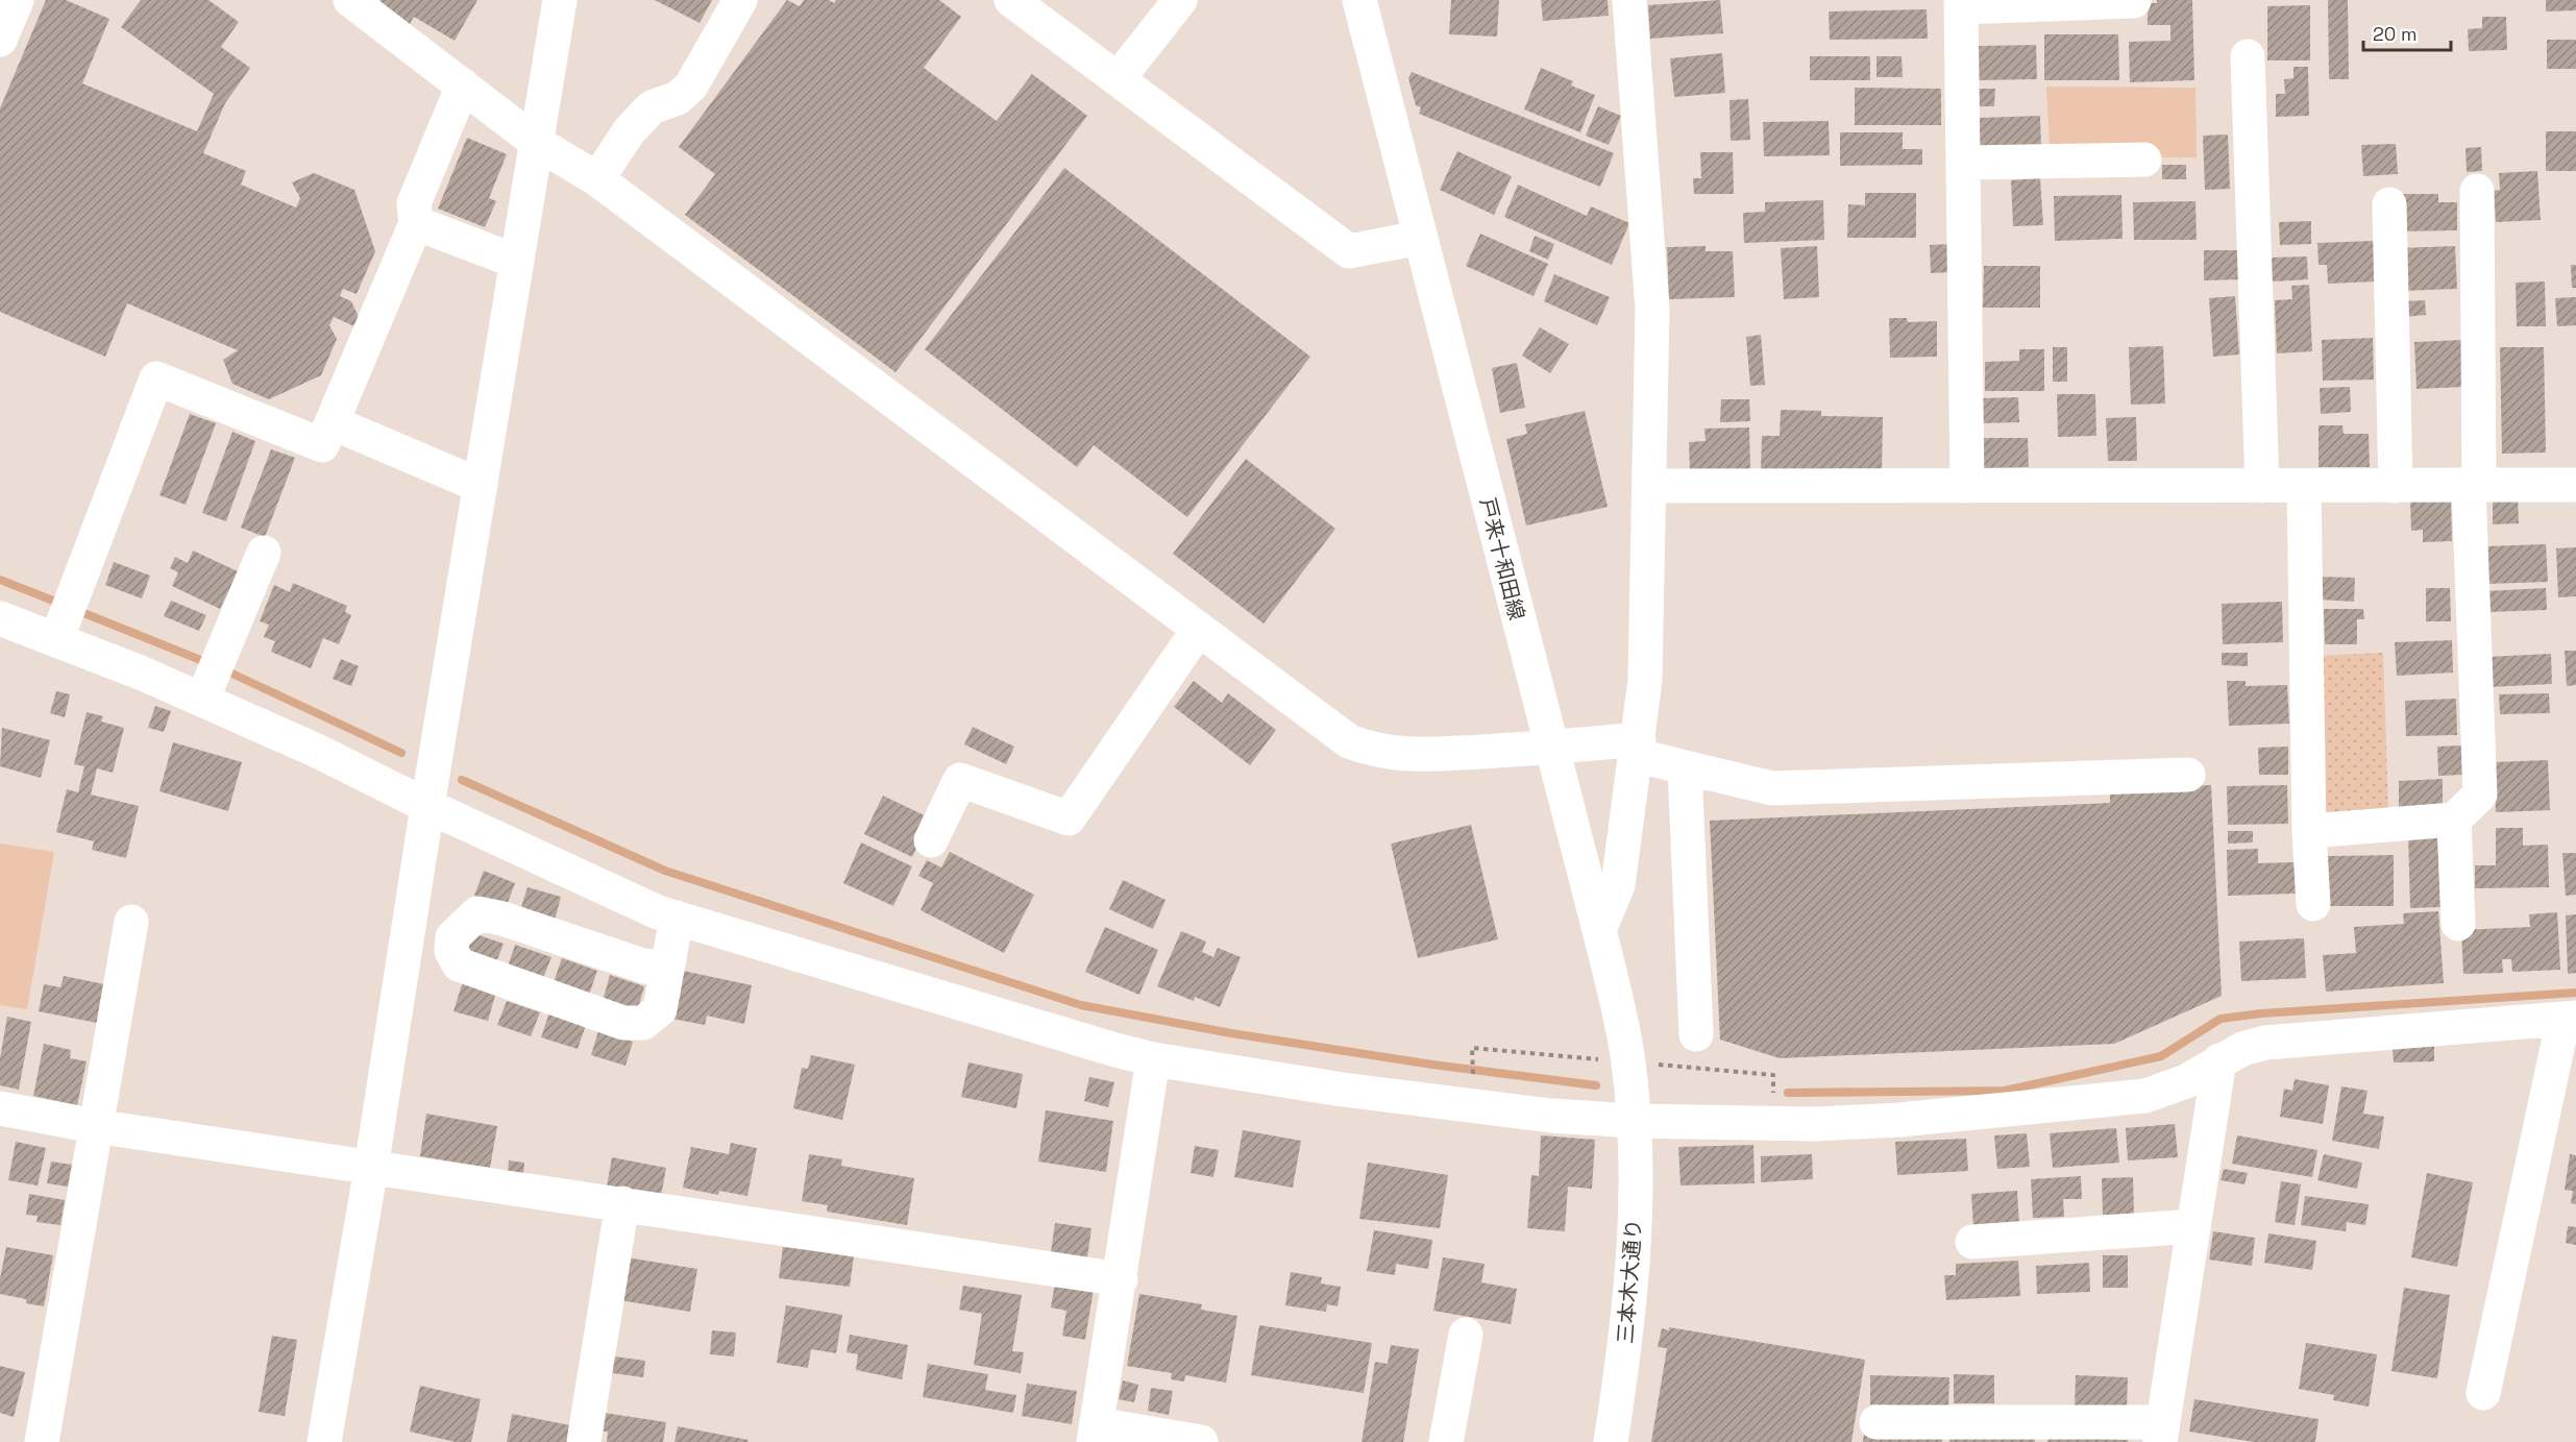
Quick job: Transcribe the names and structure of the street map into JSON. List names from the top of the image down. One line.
{"streets":{"street":["戸来十和田線","三本木大通り"]},"crossings":[["戸来十和田線","三本木大通り"]],"scale_bar":"20 m"}
